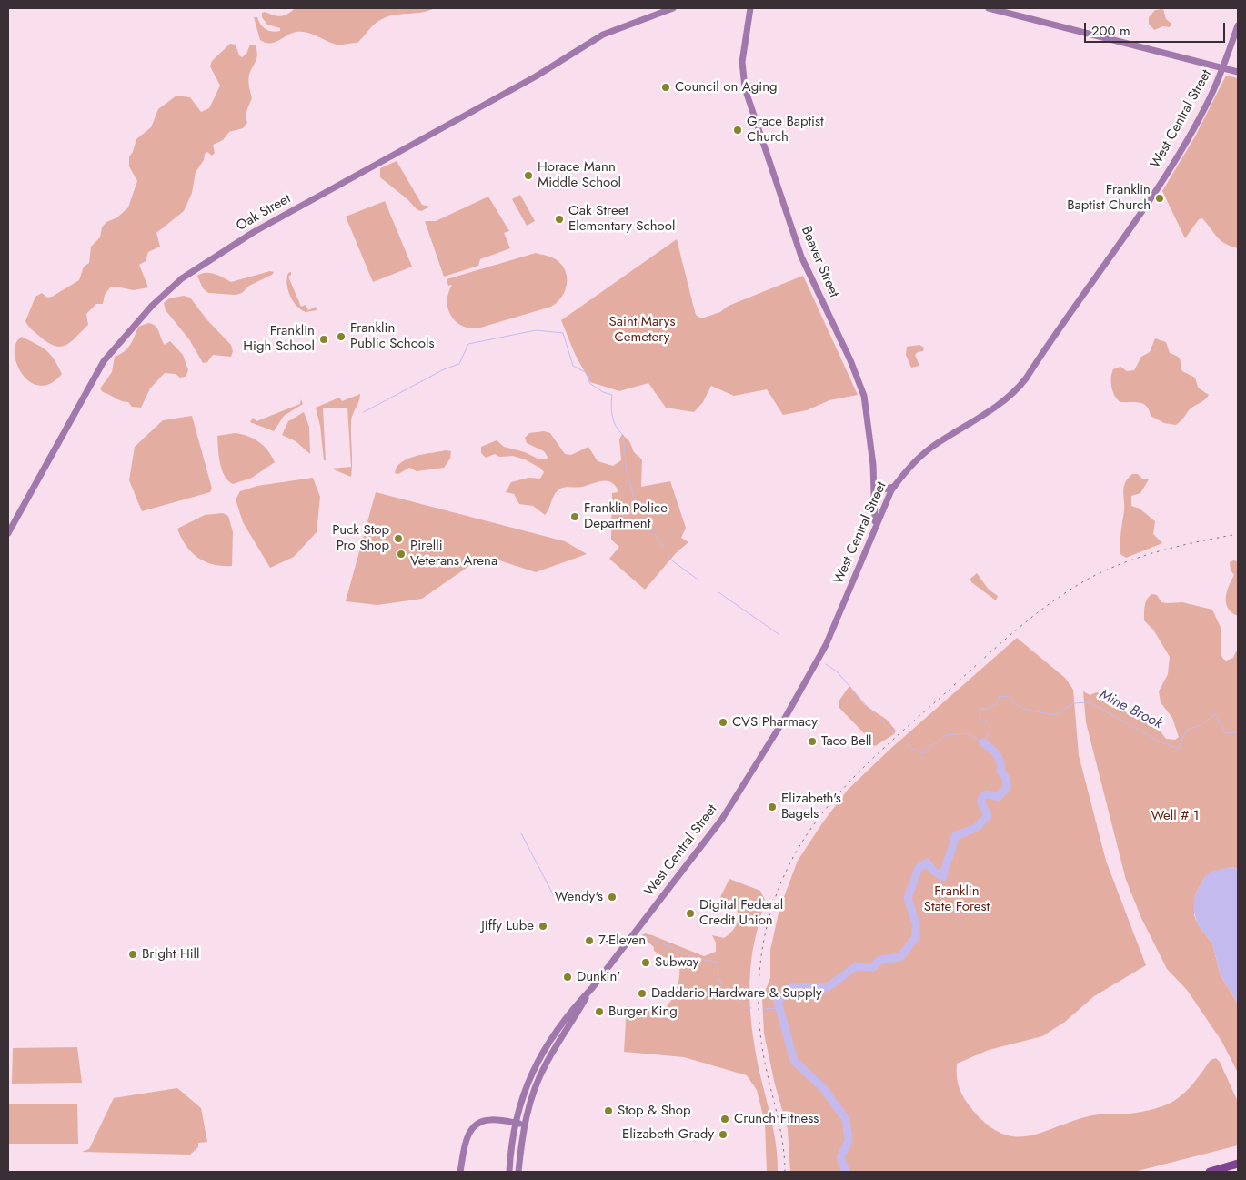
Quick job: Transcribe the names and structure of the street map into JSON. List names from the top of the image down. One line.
{"streets":{"main road":["West Central Street","Oak Street","Beaver Street"]},"crossings":[["West Central Street","Beaver Street"]],"water":["Mine Brook"],"parks":["Saint Marys Cemetery","Well # 1","Franklin State Forest"],"places":["Council on Aging","Grace Baptist Church","Horace Mann Middle School","Franklin Baptist Church","Oak Street Elementary School","Franklin Public Schools","Franklin High School","Franklin Police Department","Puck Stop Pro Shop","Pirelli Veterans Arena","CVS Pharmacy","Taco Bell","Elizabeth's Bagels","Wendy's","Digital Federal Credit Union","Jiffy Lube","7-Eleven","Bright Hill","Subway","Dunkin'","Daddario Hardware & Supply","Burger King","Stop & Shop","Crunch Fitness","Elizabeth Grady"],"scale_bar":"200 m"}
